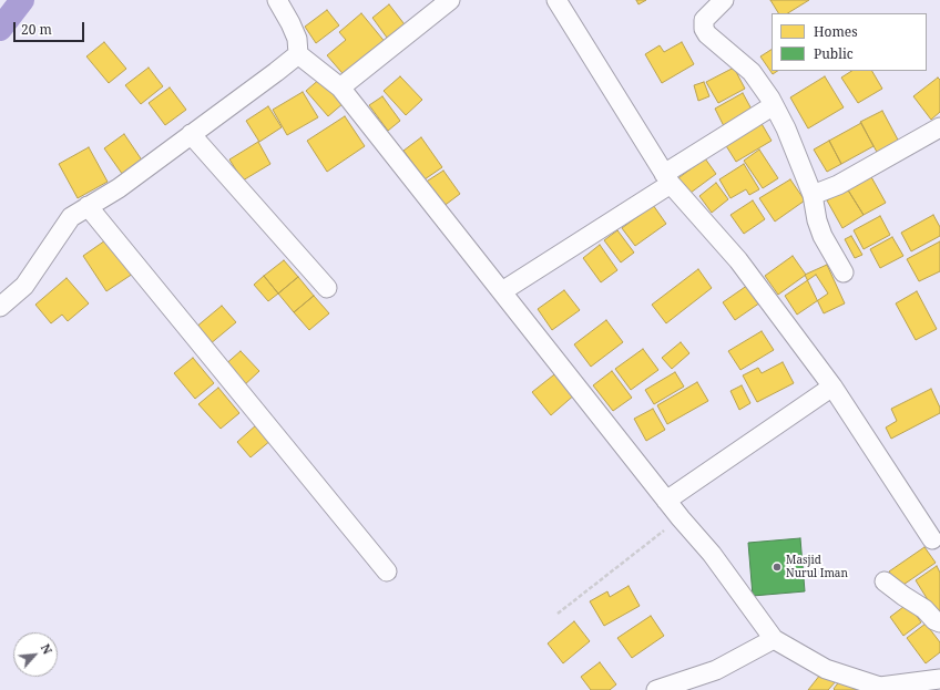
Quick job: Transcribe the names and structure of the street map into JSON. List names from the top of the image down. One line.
{"places":["Masjid Nurul Iman"],"legend":["Homes","Public"],"scale_bar":"20 m","north":"top right"}
